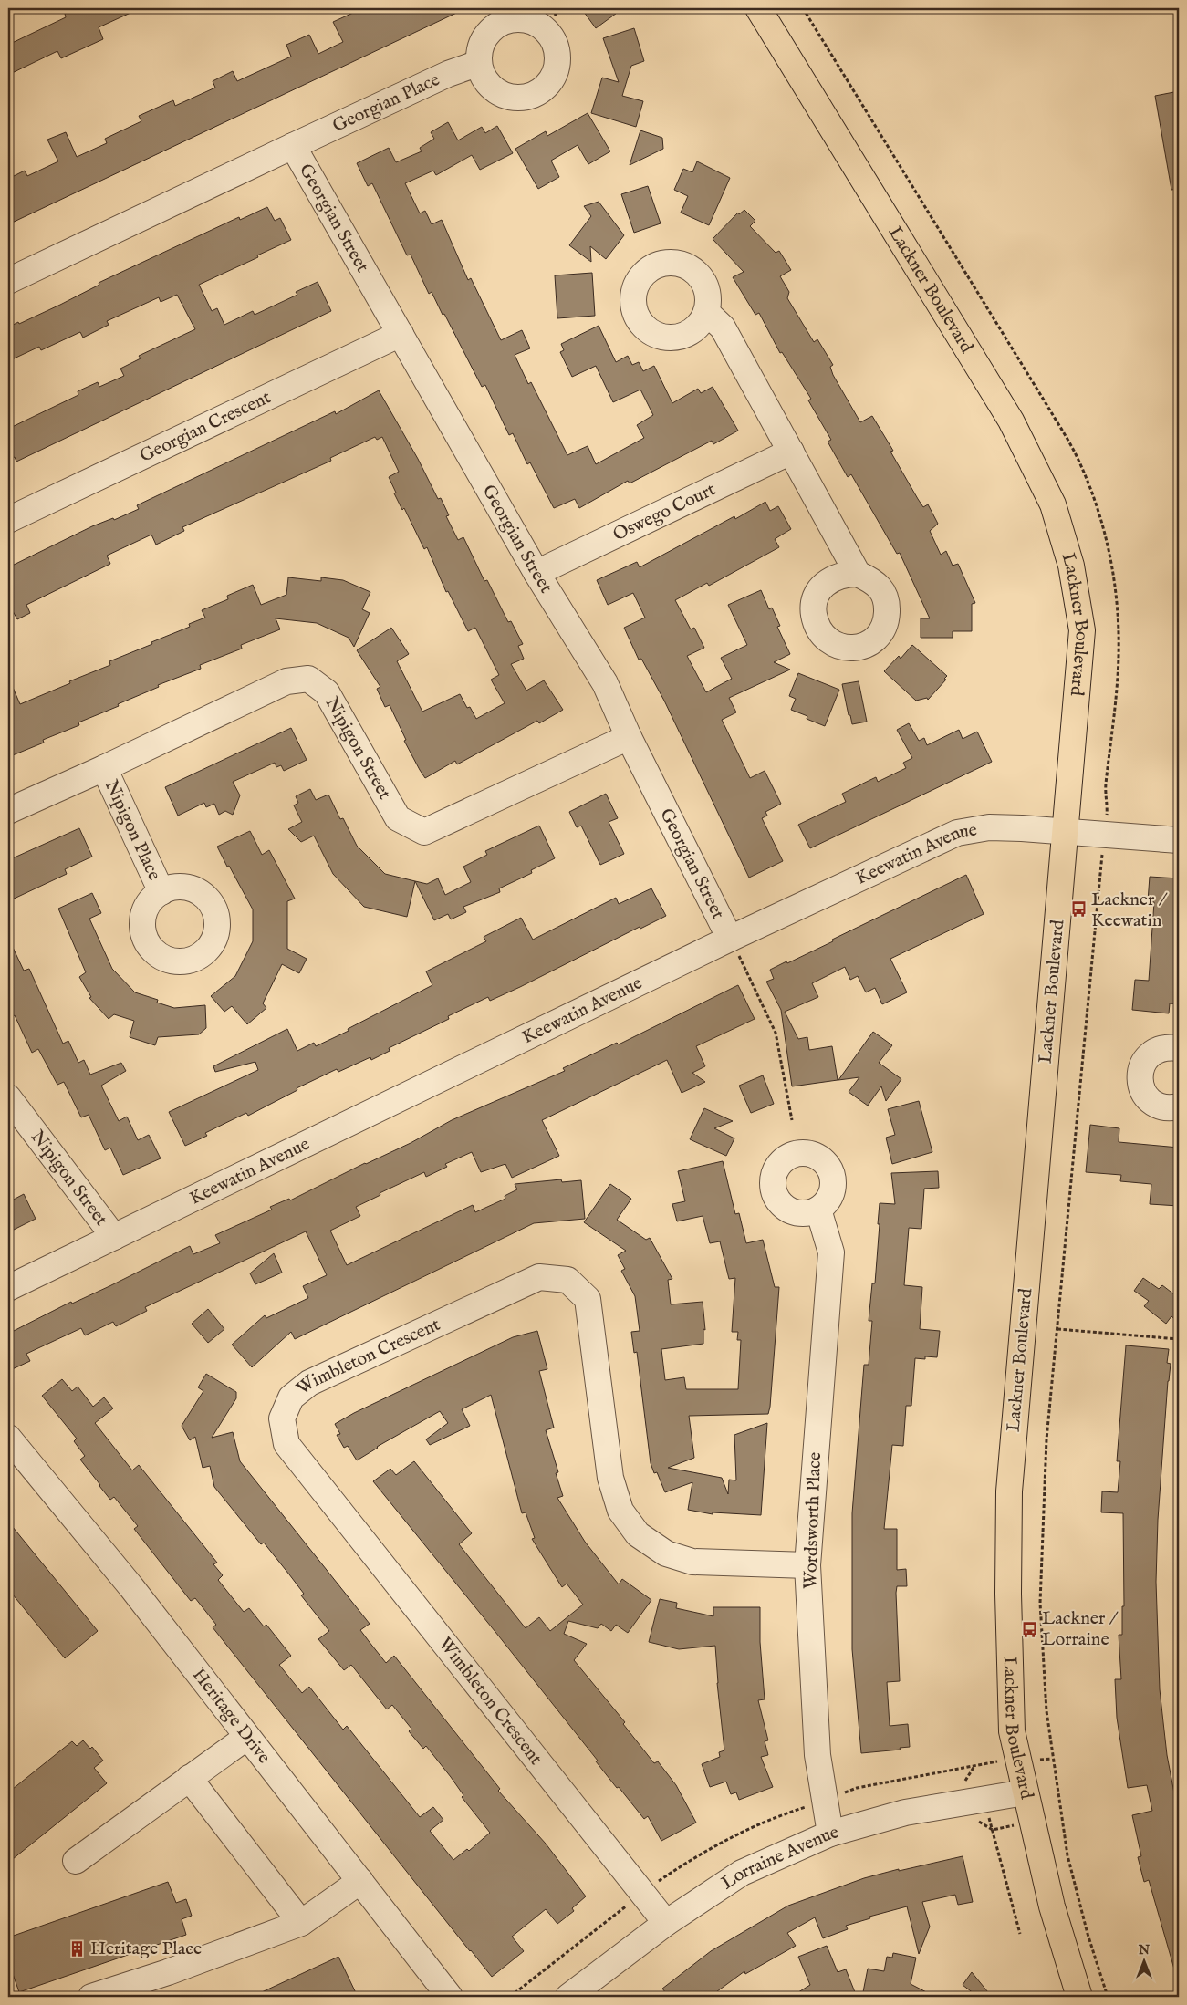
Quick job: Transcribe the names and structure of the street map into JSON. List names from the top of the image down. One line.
{"streets":{"main road":["Lackner Boulevard"],"street":["Georgian Place","Georgian Street","Georgian Crescent","Oswego Court","Nipigon Street","Nipigon Place","Keewatin Avenue","Wimbleton Crescent","Wordsworth Place","Heritage Drive","Lorraine Avenue"]},"crossings":[["Georgian Place","Georgian Street"],["Georgian Street","Georgian Crescent"],["Georgian Street","Oswego Court"],["Georgian Street","Nipigon Street"],["Georgian Street","Keewatin Avenue"],["Lackner Boulevard","Keewatin Avenue"],["Lackner Boulevard","Lorraine Avenue"],["Nipigon Street","Nipigon Place"],["Nipigon Street","Keewatin Avenue"],["Wimbleton Crescent","Wordsworth Place"],["Wimbleton Crescent","Lorraine Avenue"],["Wordsworth Place","Lorraine Avenue"]],"places":{"bus stop":["Lackner / Keewatin","Lackner / Lorraine"],"building":["Heritage Place"]},"north":"top"}
